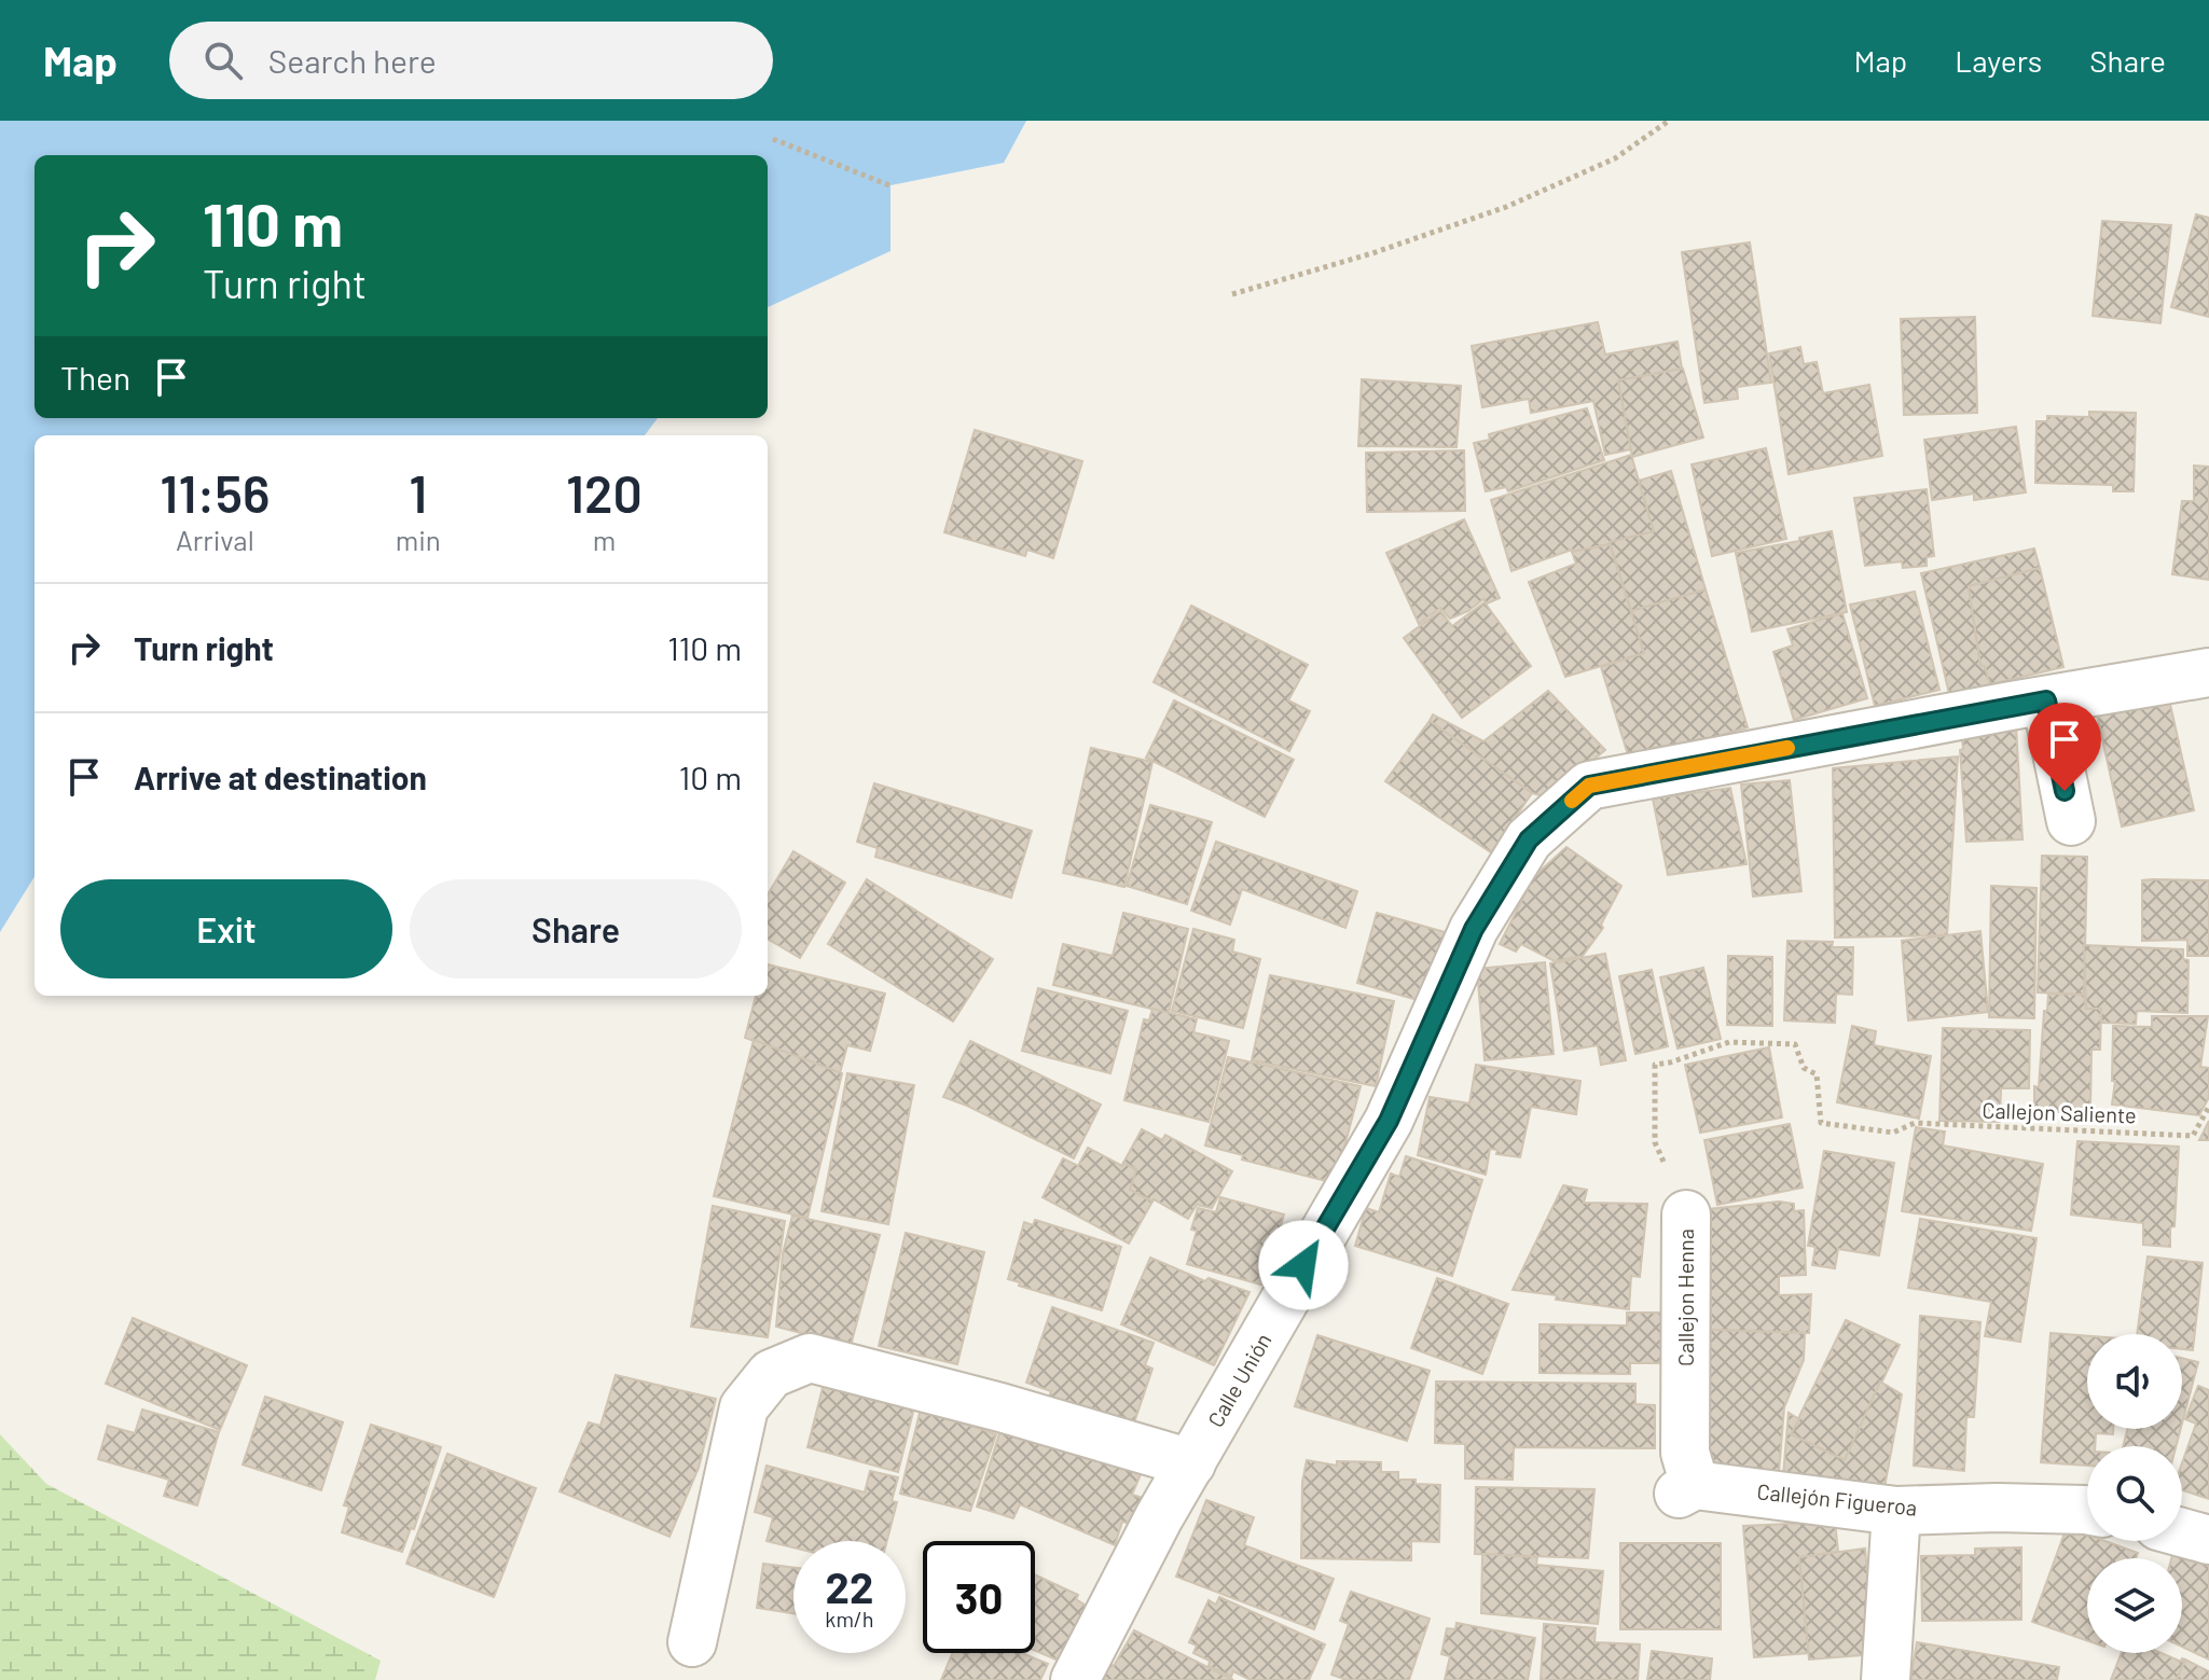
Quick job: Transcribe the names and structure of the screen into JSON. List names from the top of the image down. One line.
{"streets":{"street":["Callejon Henna","Calle Unión","Callejón Figueroa"],"path":["Callejon Saliente"]},"crossings":[["Callejon Saliente","Callejon Henna"],["Callejon Henna","Callejón Figueroa"]],"page":{"header":"Map","search":"Search here","nav":["Map","Layers","Share"],"turn":["110 m","Turn right"],"then":"Then","eta":["11:56","Arrival","1","min","120","m"],"list":[{"name":"Turn right","value":"110 m"},{"name":"Arrive at destination","value":"10 m"}],"buttons":["Exit","Share"],"speed":"22 km/h","limit":"30"}}
